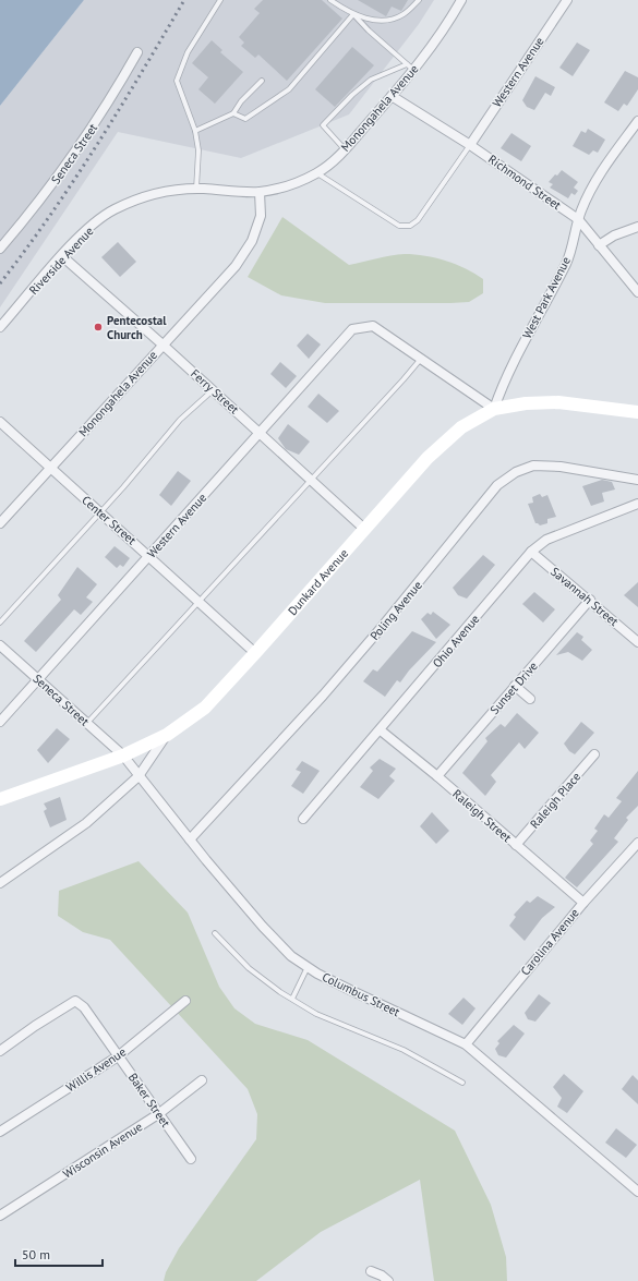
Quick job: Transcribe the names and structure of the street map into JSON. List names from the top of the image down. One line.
{"streets":{"main road":["Dunkard Avenue"],"street":["Western Avenue","Monongahela Avenue","Seneca Street","Richmond Street","Riverside Avenue","West Park Avenue","Ferry Street","Center Street","Savannah Street","Poling Avenue","Ohio Avenue","Sunset Drive","Raleigh Place","Raleigh Street","Carolina Avenue","Columbus Street","Willis Avenue","Baker Street","Wisconsin Avenue"]},"crossings":[["Western Avenue","Seneca Street"],["Western Avenue","Richmond Street"],["Western Avenue","Ferry Street"],["Western Avenue","Center Street"],["Monongahela Avenue","Richmond Street"],["Monongahela Avenue","Riverside Avenue"],["Monongahela Avenue","Ferry Street"],["Monongahela Avenue","Center Street"],["Seneca Street","Dunkard Avenue"],["Seneca Street","Columbus Street"],["Richmond Street","West Park Avenue"],["Riverside Avenue","Ferry Street"],["West Park Avenue","Dunkard Avenue"],["Ferry Street","Dunkard Avenue"],["Center Street","Dunkard Avenue"],["Dunkard Avenue","Columbus Street"],["Savannah Street","Ohio Avenue"],["Savannah Street","Sunset Drive"],["Poling Avenue","Columbus Street"],["Ohio Avenue","Raleigh Street"],["Sunset Drive","Raleigh Street"],["Raleigh Place","Raleigh Street"],["Raleigh Street","Carolina Avenue"],["Carolina Avenue","Columbus Street"],["Willis Avenue","Baker Street"],["Baker Street","Wisconsin Avenue"]],"places":["Pentecostal Church"],"scale_bar":"50 m"}
